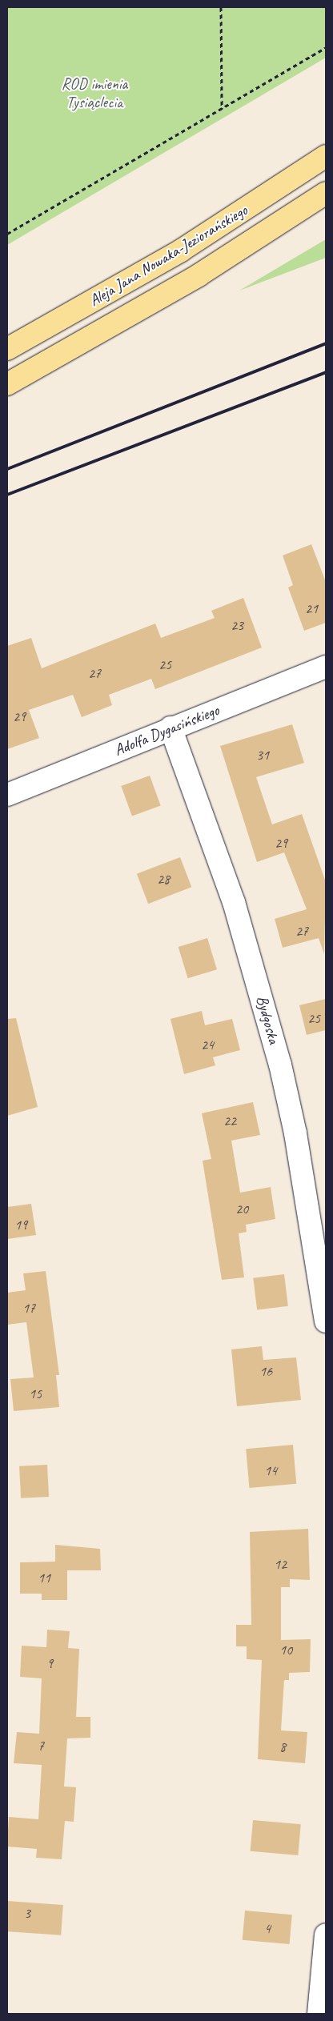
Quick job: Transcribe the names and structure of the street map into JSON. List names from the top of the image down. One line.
{"streets":{"main road":["Aleja Jana Nowaka-Jeziorańskiego"],"street":["Adolfa Dygasińskiego","Bydgoska"]},"crossings":[["Adolfa Dygasińskiego","Bydgoska"]],"parks":["ROD imienia Tysiąclecia"],"house_numbers":["21","23","25","27","29","31","29","28","27","25","24","22","20","19","17","16","15","14","12","11","10","9","7","8","3","4"]}
